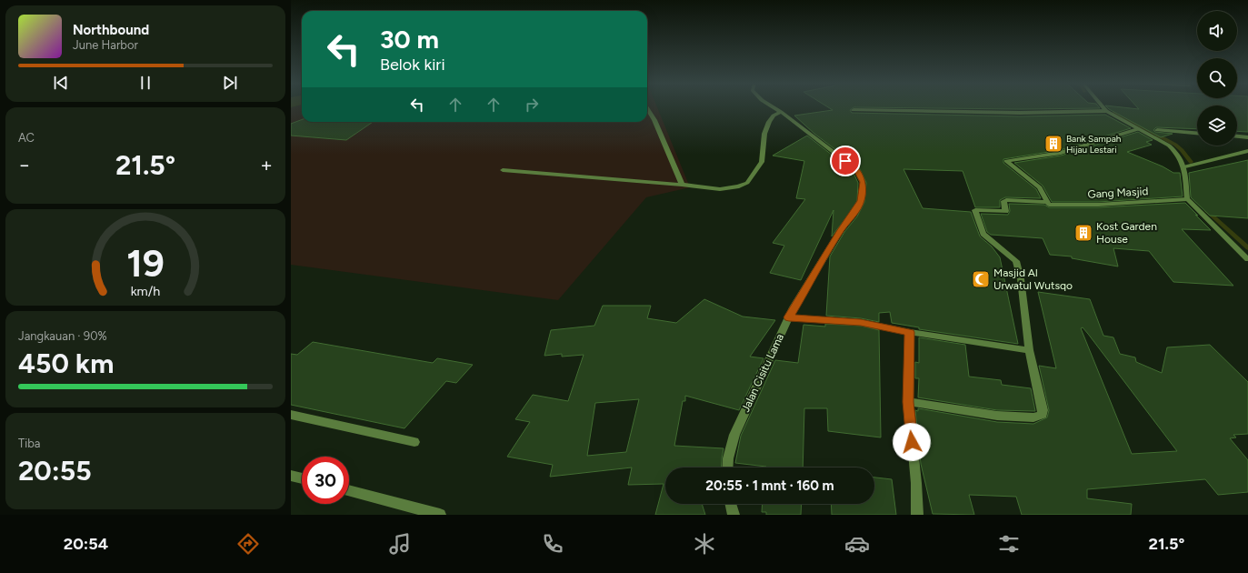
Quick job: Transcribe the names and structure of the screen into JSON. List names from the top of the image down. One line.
{"streets":{"street":["Gang Masjid","Jalan Cisitu Lama"]},"places":{"building":["Bank Sampah Hijau Lestari","Kost Garden House"],"mosque":["Masjid Al Urwatul Wutsqo"]},"page":{"turn":["30 m","Belok kiri"],"song":["Northbound","June Harbor"],"tile":["AC",["Jangkauan · 90%","450 km"],["Tiba","20:55"]],"heat":["−","21.5°","+"],"limit":"30","trip":"20:55 · 1 mnt · 160 m","tabs":["20:54","21.5°"],"gauge":["19","km/h"]}}
